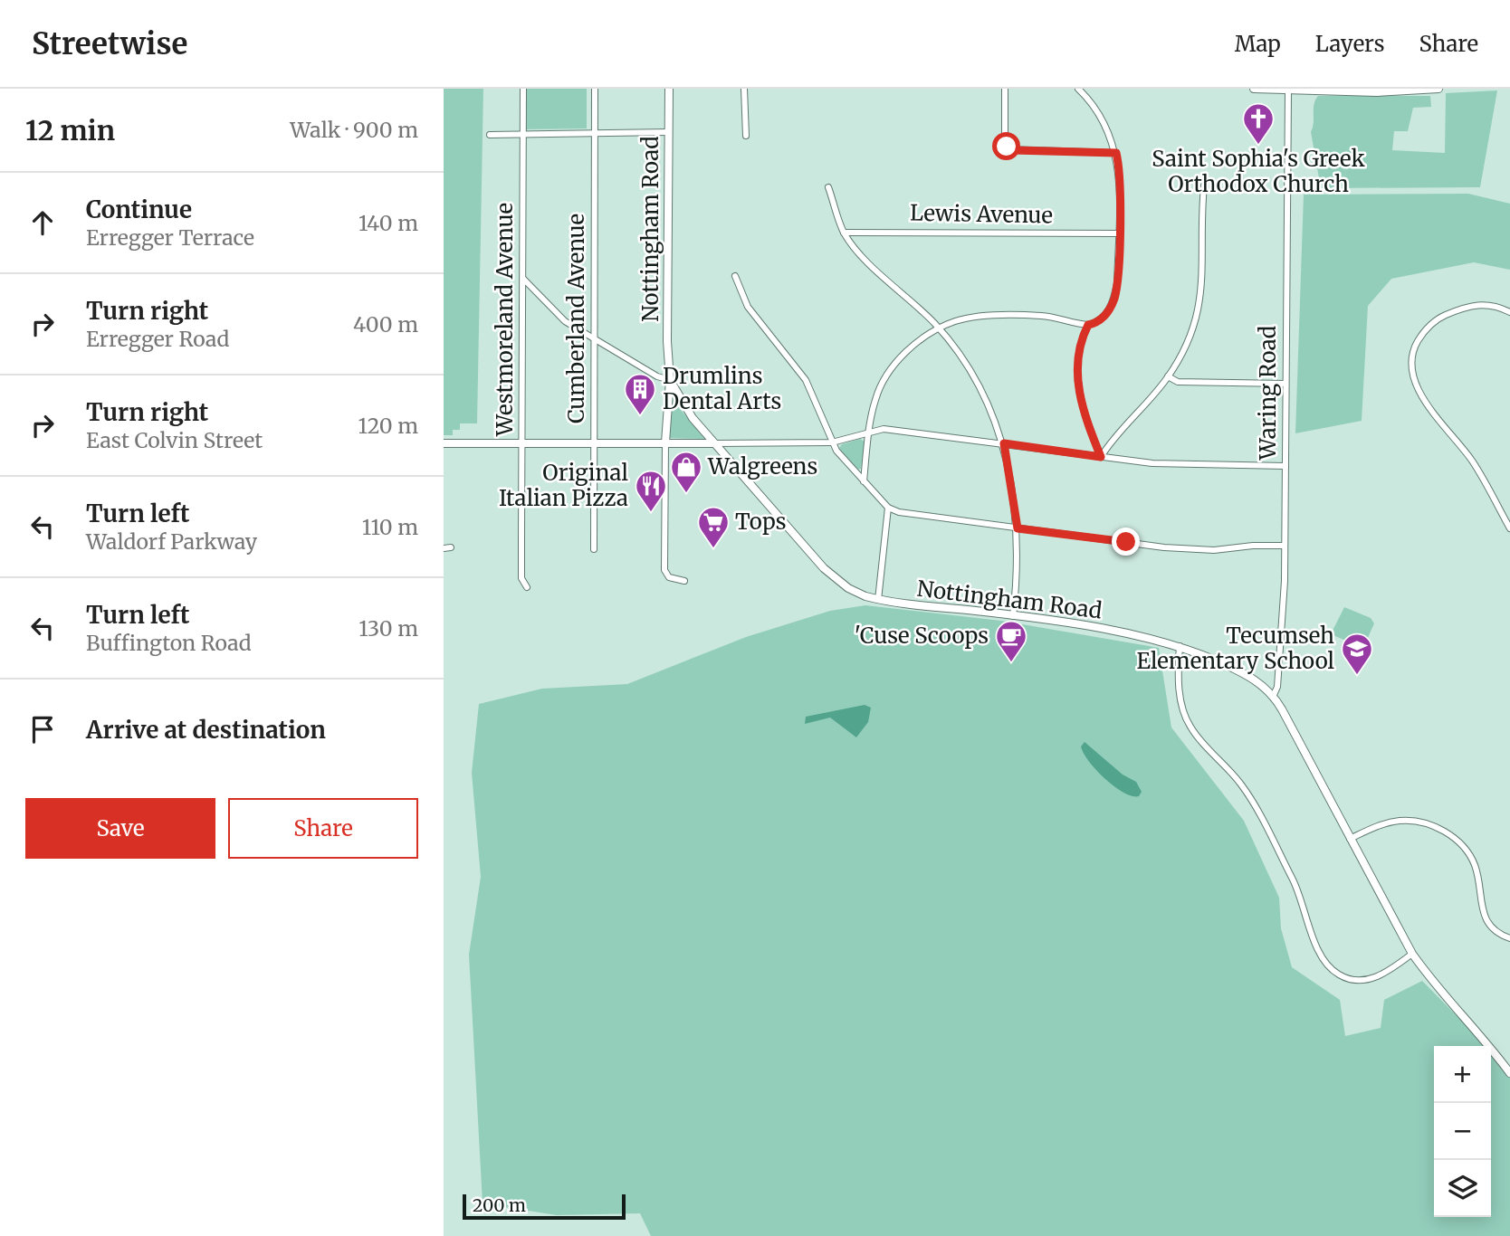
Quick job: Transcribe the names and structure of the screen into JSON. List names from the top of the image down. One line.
{"streets":{"street":["Lewis Avenue","Nottingham Road","Cumberland Avenue","Westmoreland Avenue","Waring Road"]},"crossings":[["Nottingham Road","Waring Road"]],"places":{"church":["Saint Sophia's Greek Orthodox Church"],"building":["Drumlins Dental Arts"],"shop":["Walgreens"],"restaurant":["Original Italian Pizza"],"supermarket":["Tops"],"cafe":["'Cuse Scoops"],"school or university":["Tecumseh Elementary School"]},"scale_bar":"200 m","page":{"header":"Streetwise","nav":["Map","Layers","Share"],"heading":["12 min","Walk · 900 m"],"list":[["Continue","Erregger Terrace","140 m"],["Turn right","Erregger Road","400 m"],["Turn right","East Colvin Street","120 m"],["Turn left","Waldorf Parkway","110 m"],["Turn left","Buffington Road","130 m"],"Arrive at destination"],"buttons":["Save","Share"],"map_buttons":["+","−"],"scale":"200 m"}}
